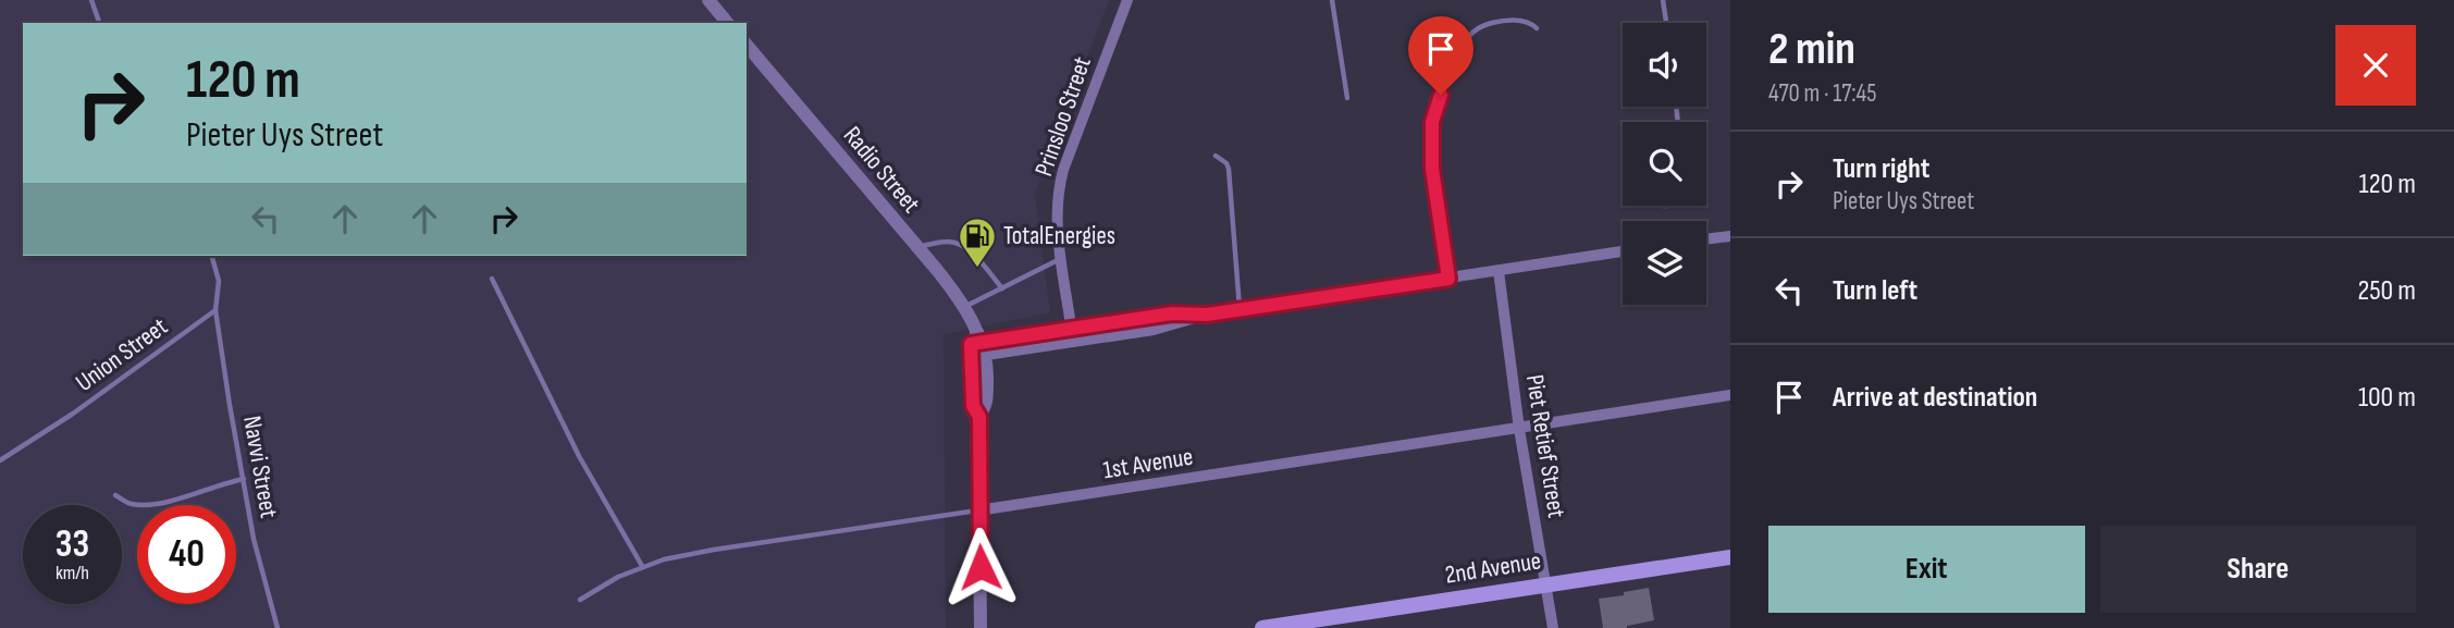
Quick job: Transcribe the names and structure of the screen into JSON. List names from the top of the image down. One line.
{"streets":{"main road":["2nd Avenue"],"street":["Prinsloo Street","Radio Street","Piet Retief Street","1st Avenue"],"lane":["Union Street","Navvi Street"]},"crossings":[["Union Street","Navvi Street"],["Piet Retief Street","1st Avenue"],["Piet Retief Street","2nd Avenue"]],"places":{"fuel station":["TotalEnergies"]},"page":{"heading":["2 min","470 m · 17:45"],"turn":["120 m","Pieter Uys Street"],"list":[{"name":"Turn right","note":"Pieter Uys Street","value":"120 m"},{"name":"Turn left","value":"250 m"},{"name":"Arrive at destination","value":"100 m"}],"speed":"33 km/h","limit":"40","buttons":["Exit","Share"]}}
